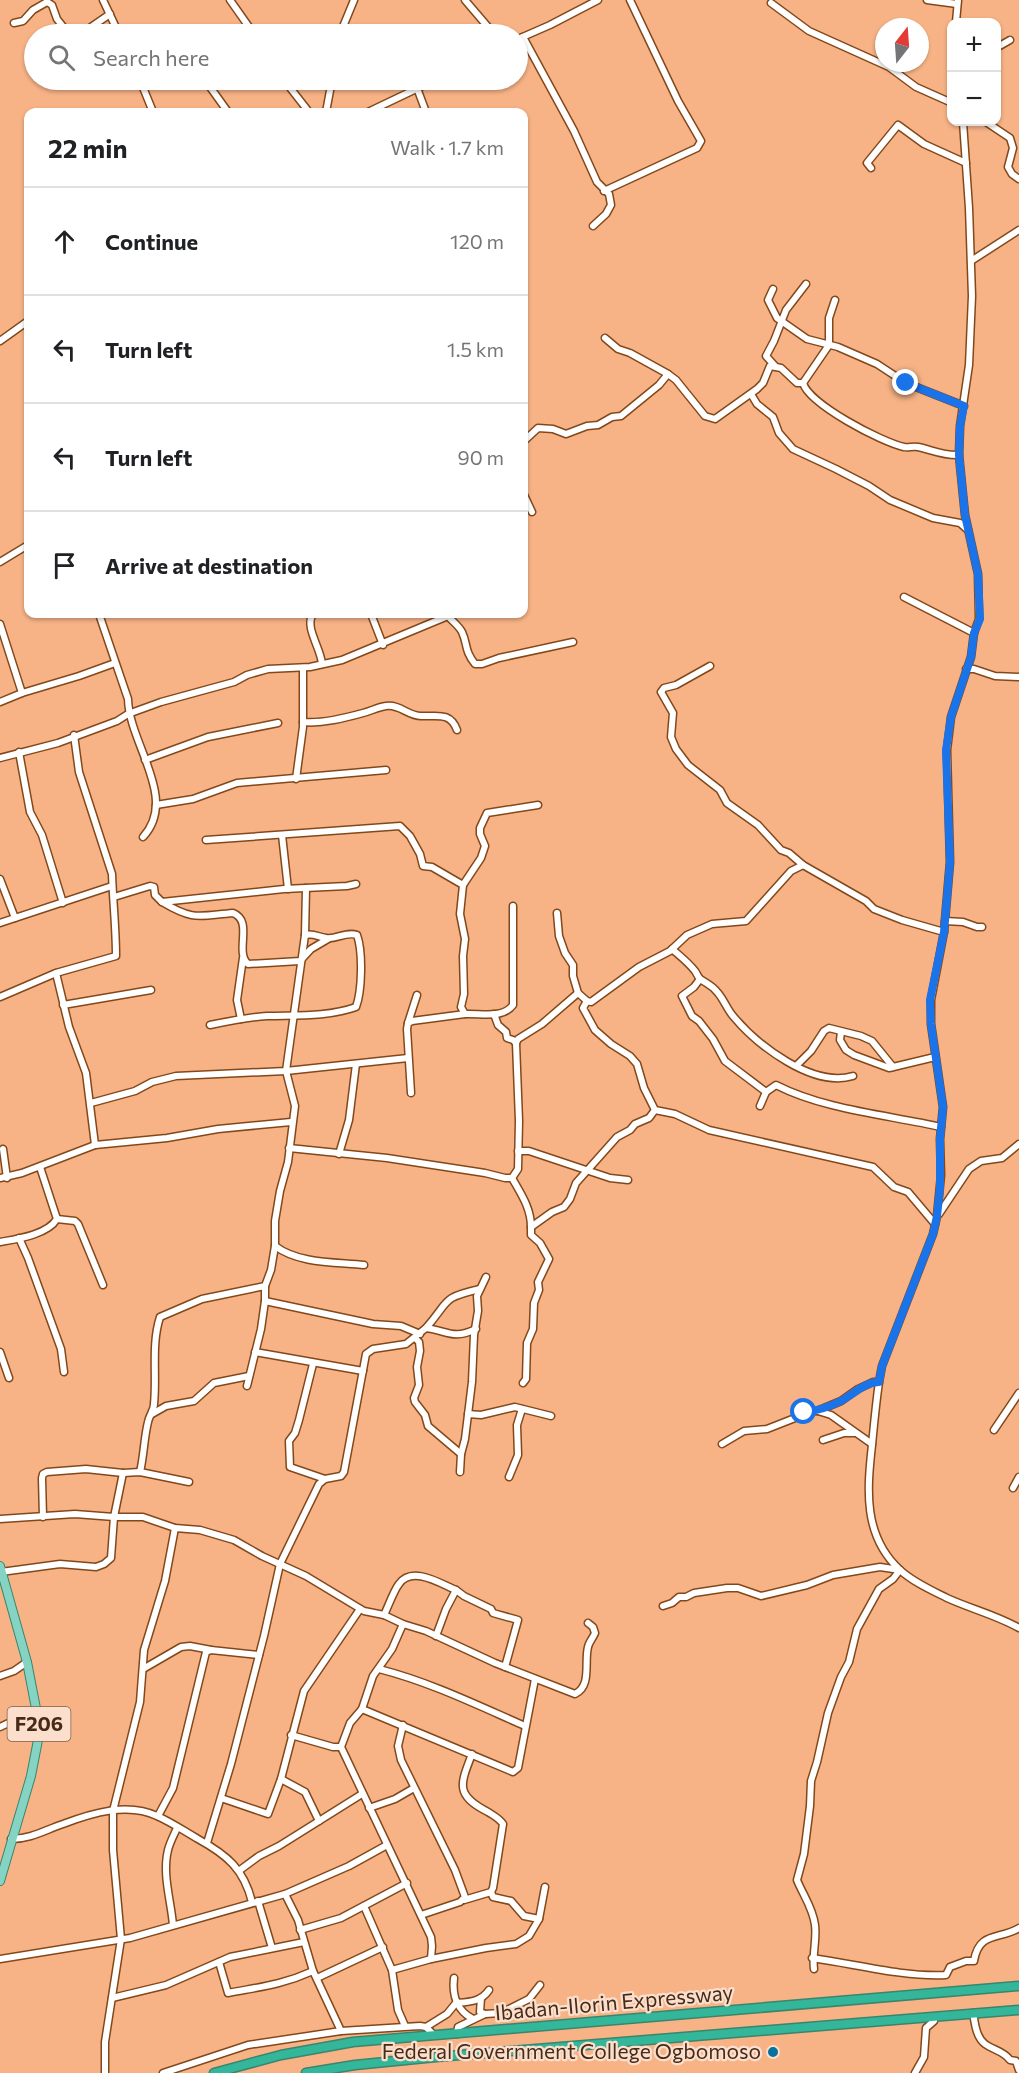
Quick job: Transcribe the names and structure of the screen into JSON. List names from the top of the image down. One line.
{"streets":{"highway":["Ibadan-Ilorin Expressway"],"main road":["F206"]},"places":["Federal Government College Ogbomoso"],"north":"top","page":{"map_buttons":["+","−"],"search":"Search here","heading":["22 min","Walk · 1.7 km"],"list":[["Continue","120 m"],["Turn left","1.5 km"],["Turn left","90 m"],"Arrive at destination"]}}
